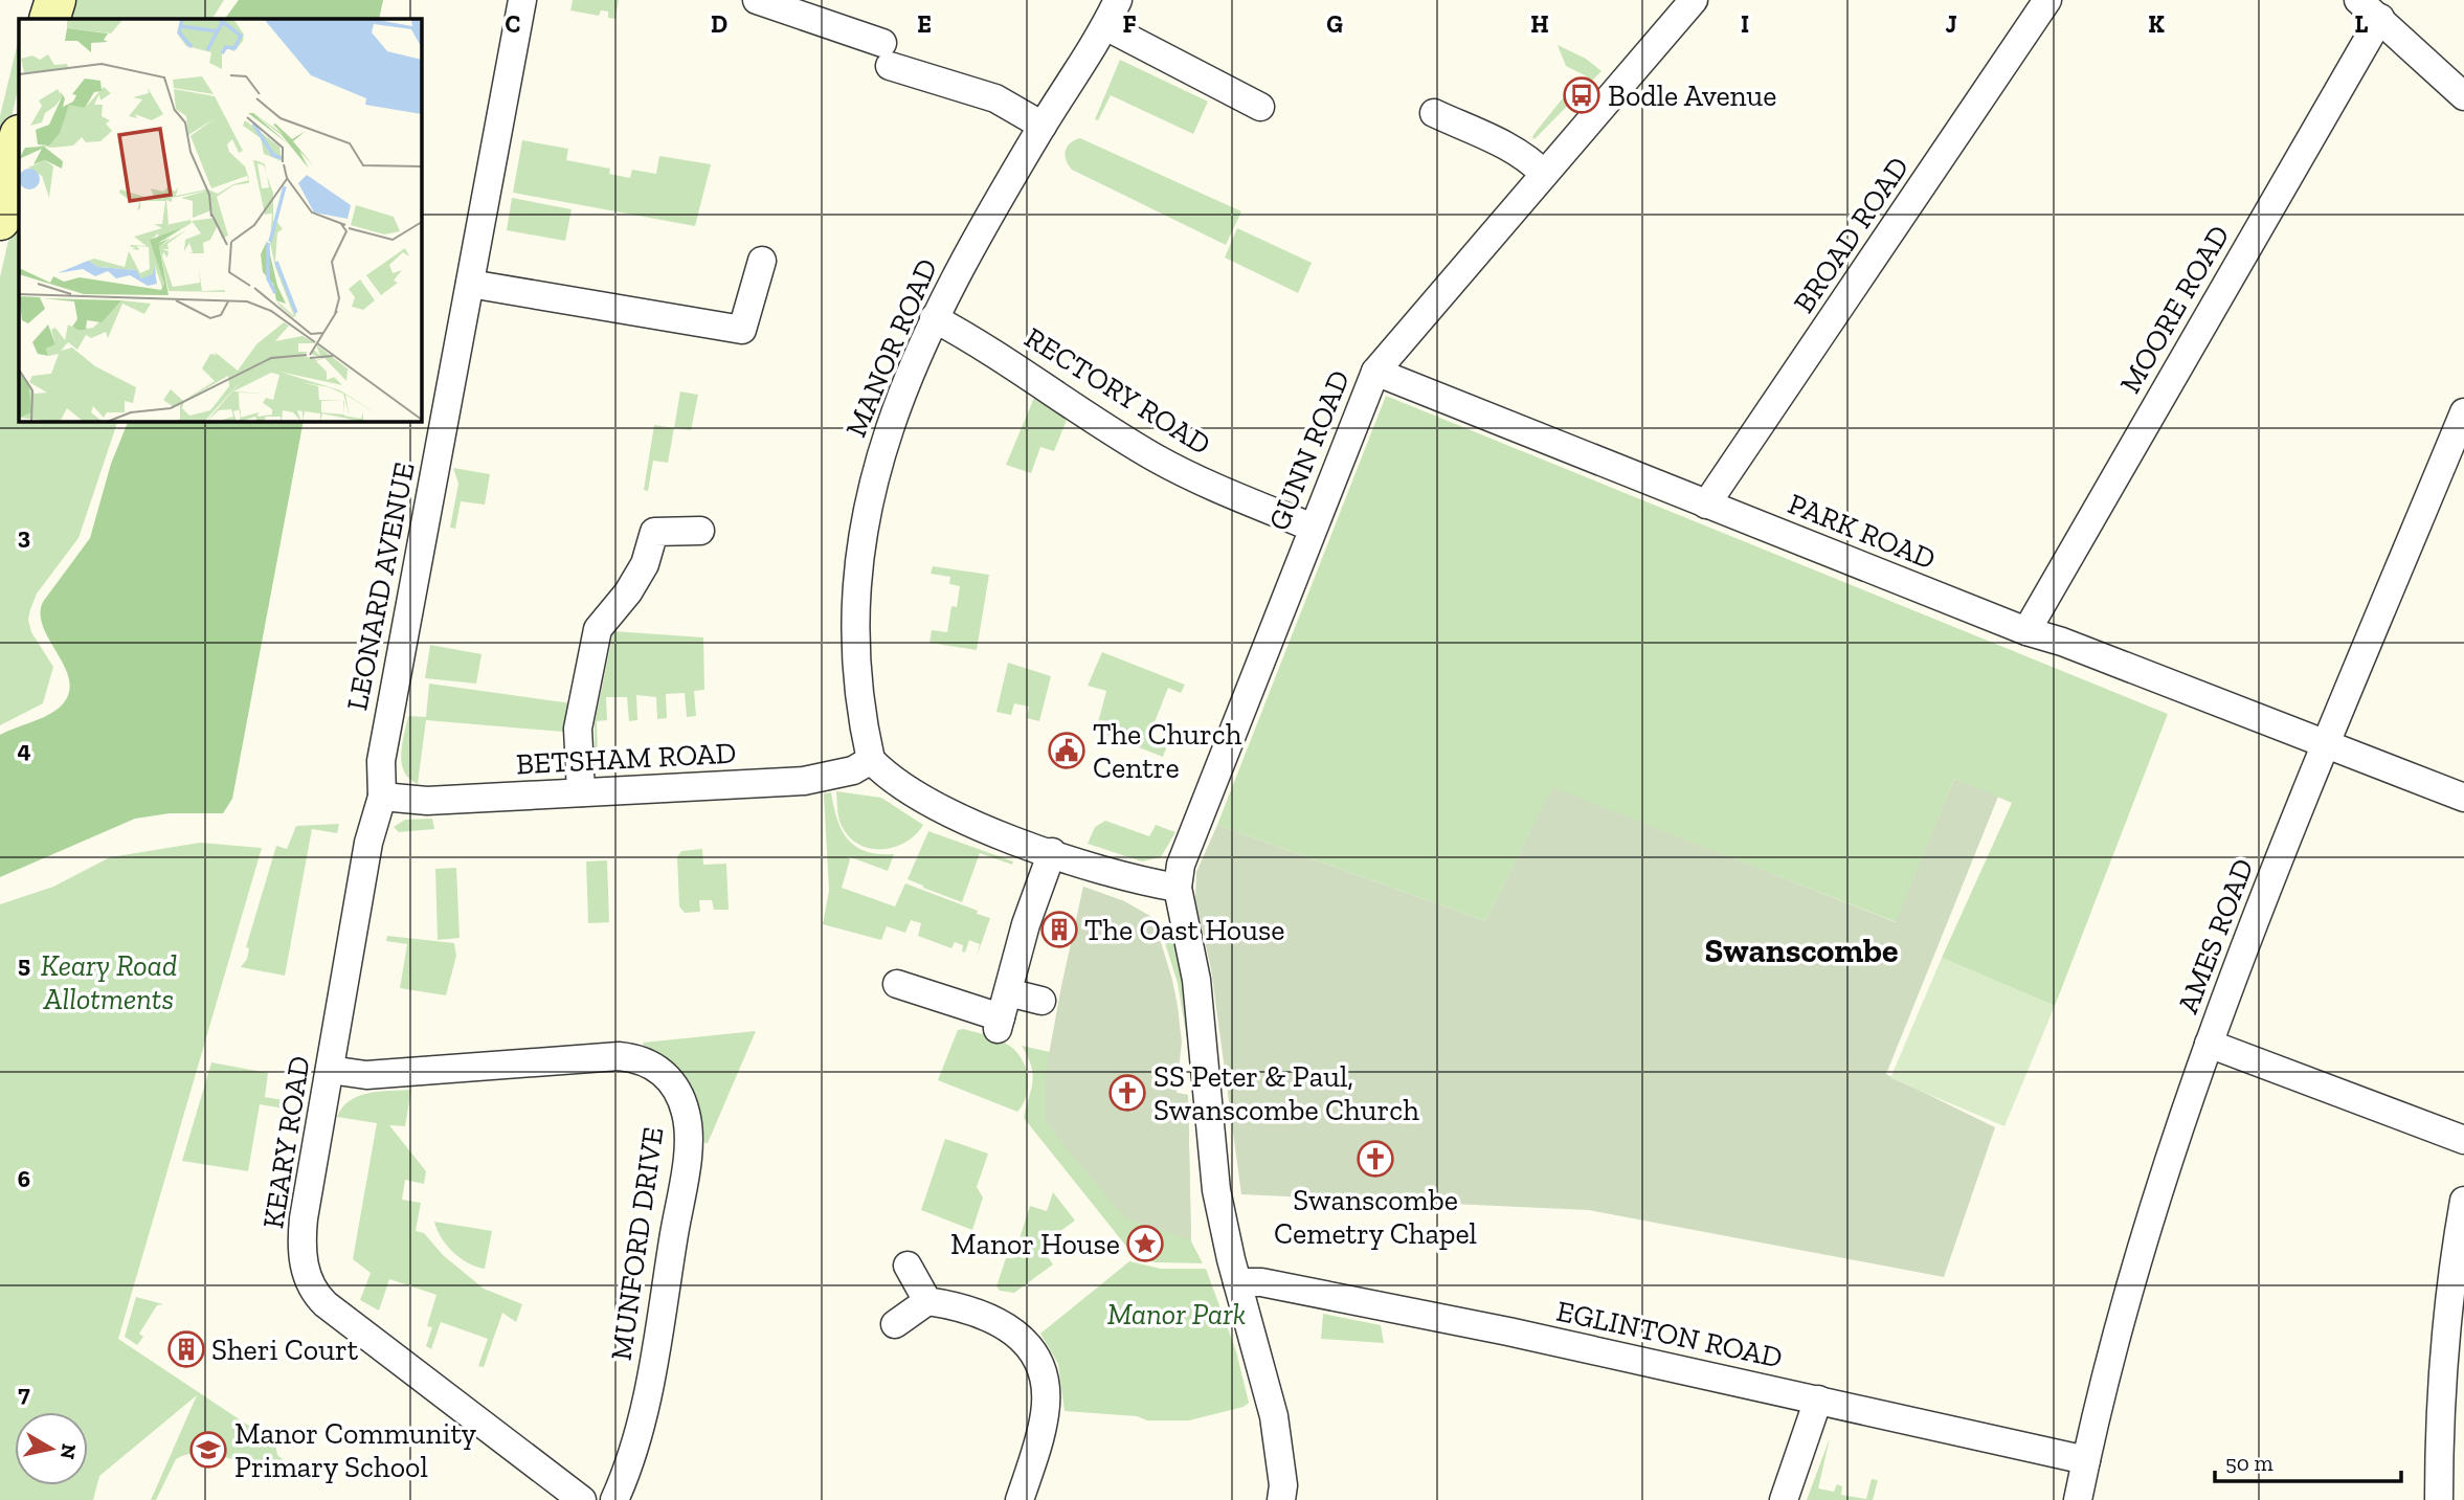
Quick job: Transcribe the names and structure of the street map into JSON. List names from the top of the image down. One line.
{"streets":{"street":["BROAD ROAD","MOORE ROAD","MANOR ROAD","RECTORY ROAD","GUNN ROAD","PARK ROAD","LEONARD AVENUE","BETSHAM ROAD","AMES ROAD","KEARY ROAD","MUNFORD DRIVE","EGLINTON ROAD"]},"crossings":[["BROAD ROAD","PARK ROAD"],["MOORE ROAD","PARK ROAD"],["MANOR ROAD","RECTORY ROAD"],["MANOR ROAD","BETSHAM ROAD"],["RECTORY ROAD","GUNN ROAD"],["GUNN ROAD","PARK ROAD"],["PARK ROAD","AMES ROAD"],["LEONARD AVENUE","BETSHAM ROAD"],["LEONARD AVENUE","KEARY ROAD"],["BETSHAM ROAD","KEARY ROAD"],["AMES ROAD","EGLINTON ROAD"],["KEARY ROAD","MUNFORD DRIVE"]],"districts":["Swanscombe"],"parks":["Keary Road Allotments","Manor Park"],"places":{"bus stop":["Bodle Avenue"],"public building":["The Church Centre"],"building":["The Oast House","Sheri Court"],"church":["SS Peter & Paul, Swanscombe Church","Swanscombe Cemetry Chapel"],"place":["Manor House"],"school or university":["Manor Community Primary School"]},"scale_bar":"50 m","north":"right","grid":{"columns":["C","D","E","F","G","H","I","J","K","L"],"rows":["3","4","5","6","7"]}}
